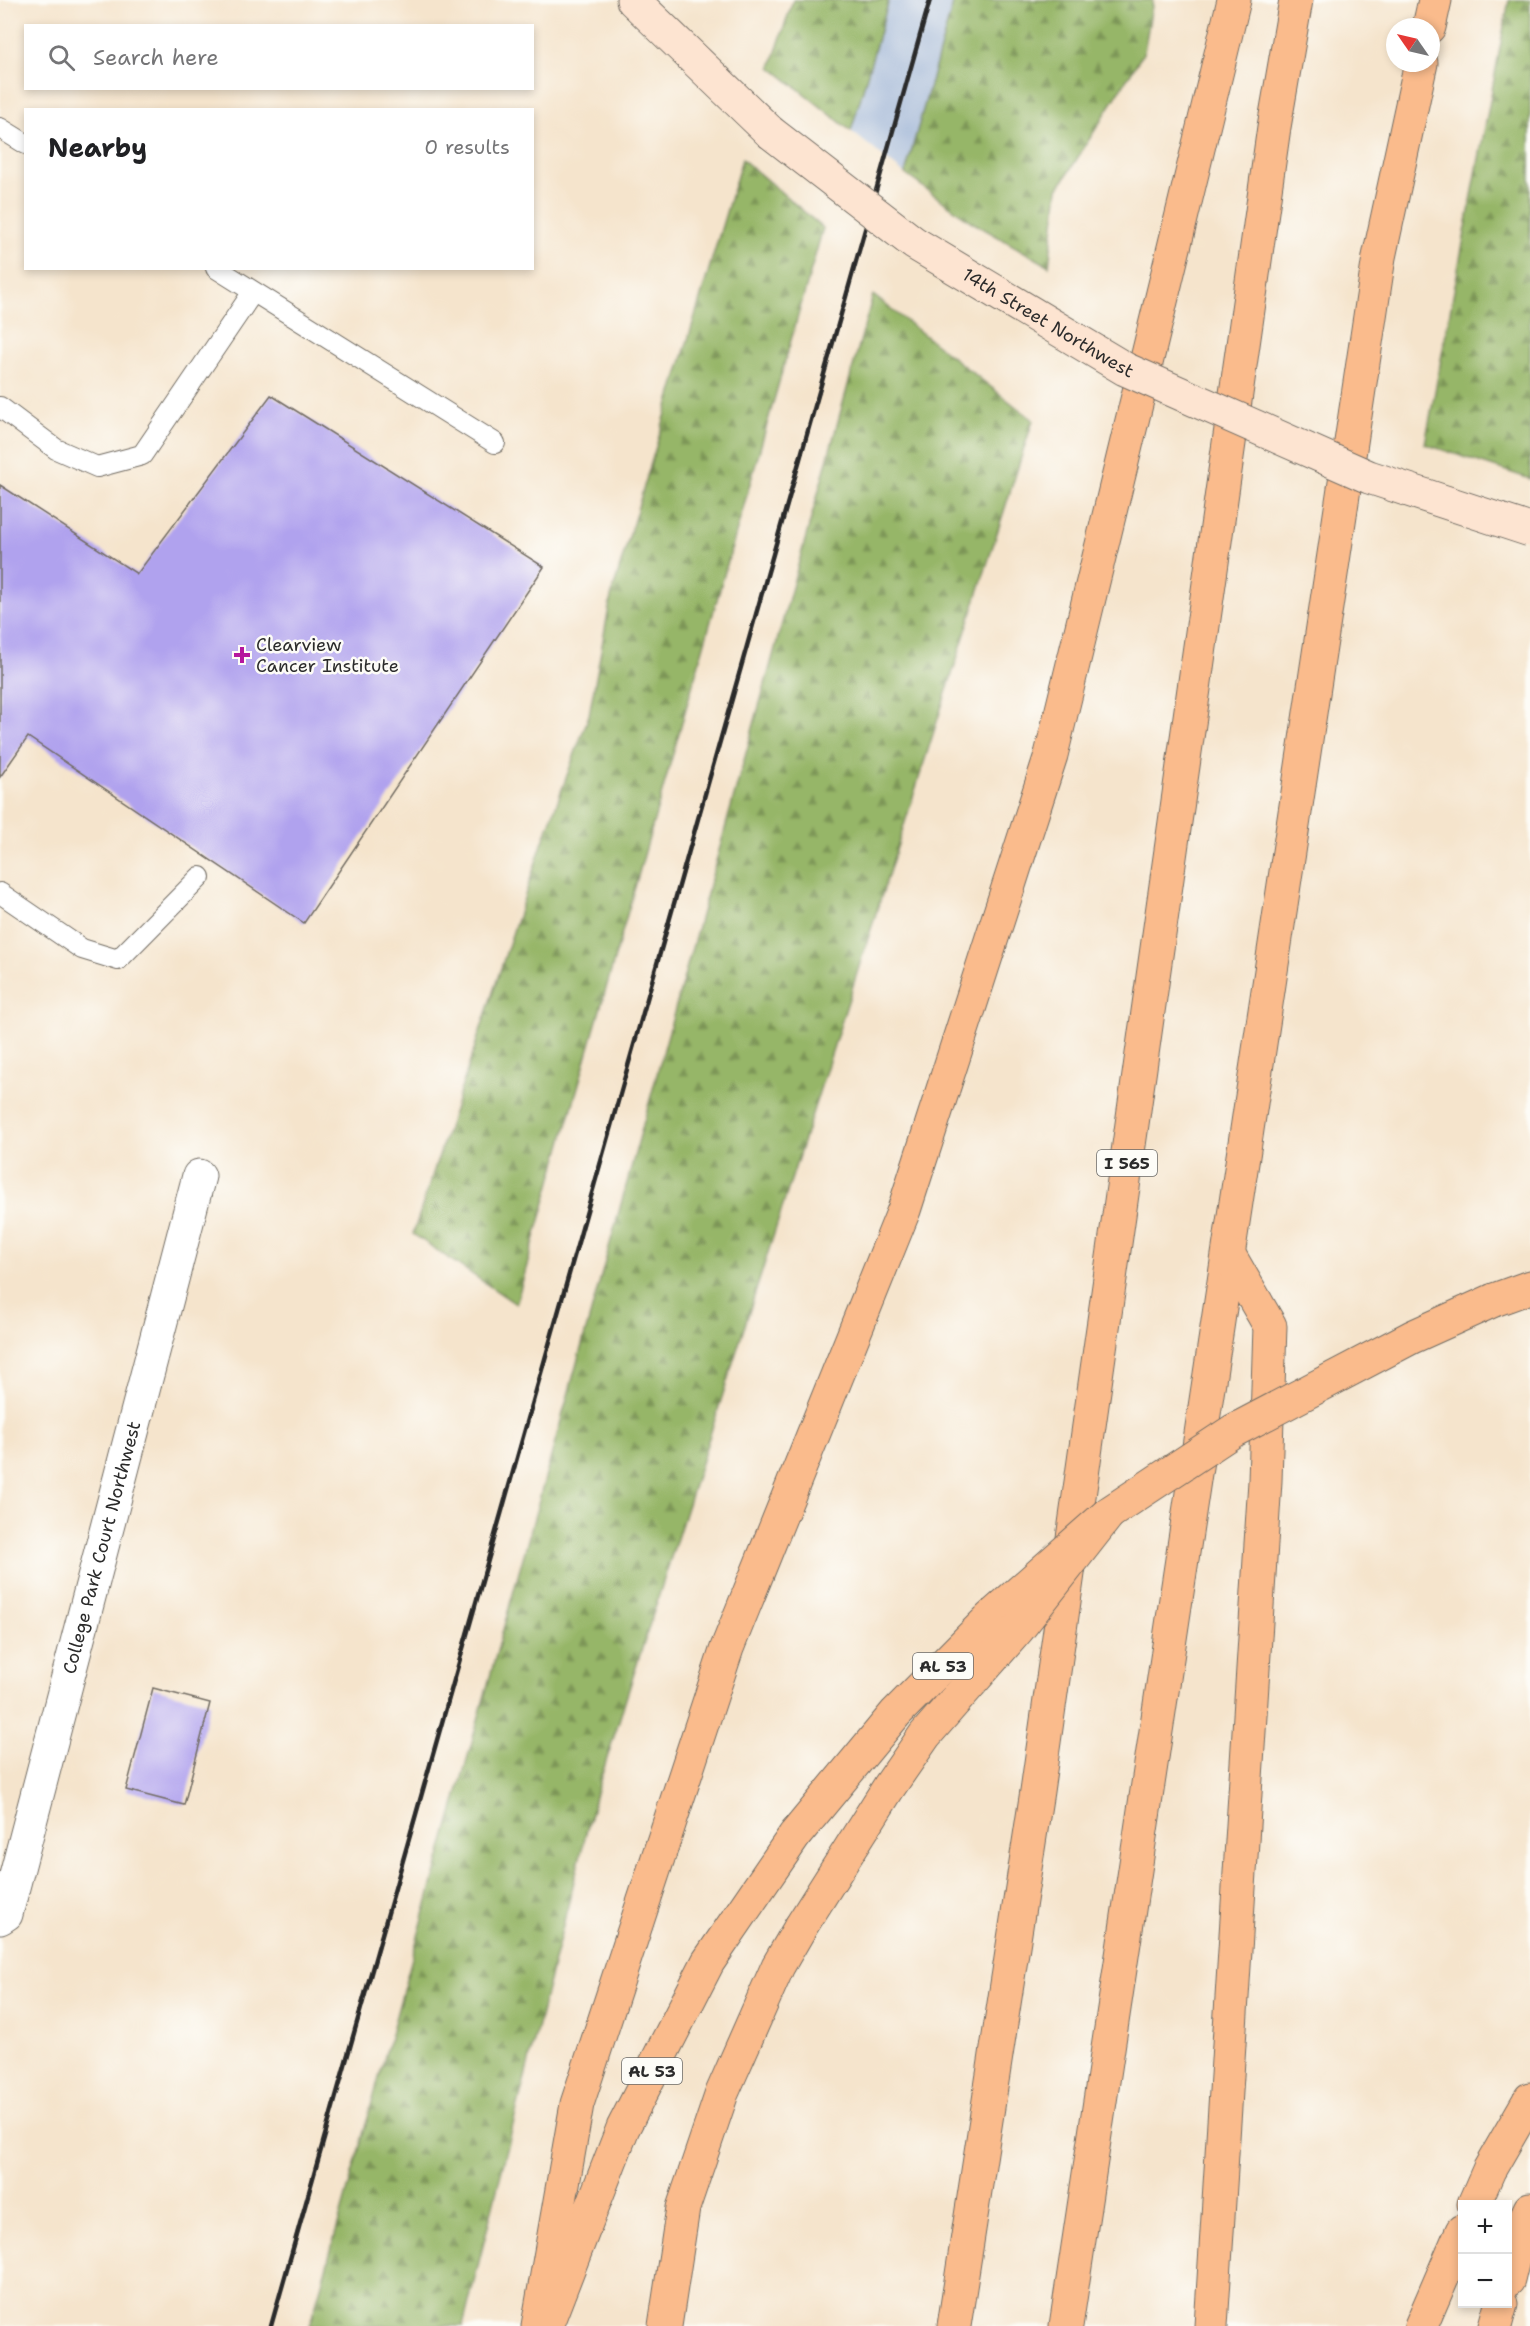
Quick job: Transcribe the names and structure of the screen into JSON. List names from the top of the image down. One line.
{"streets":{"main road":["I 565","AL 53"],"street":["14th Street Northwest","College Park Court Northwest"]},"places":{"health":["Clearview Cancer Institute"]},"north":"top left","page":{"search":"Search here","heading":["Nearby","0 results"],"map_buttons":["+","−"]}}
